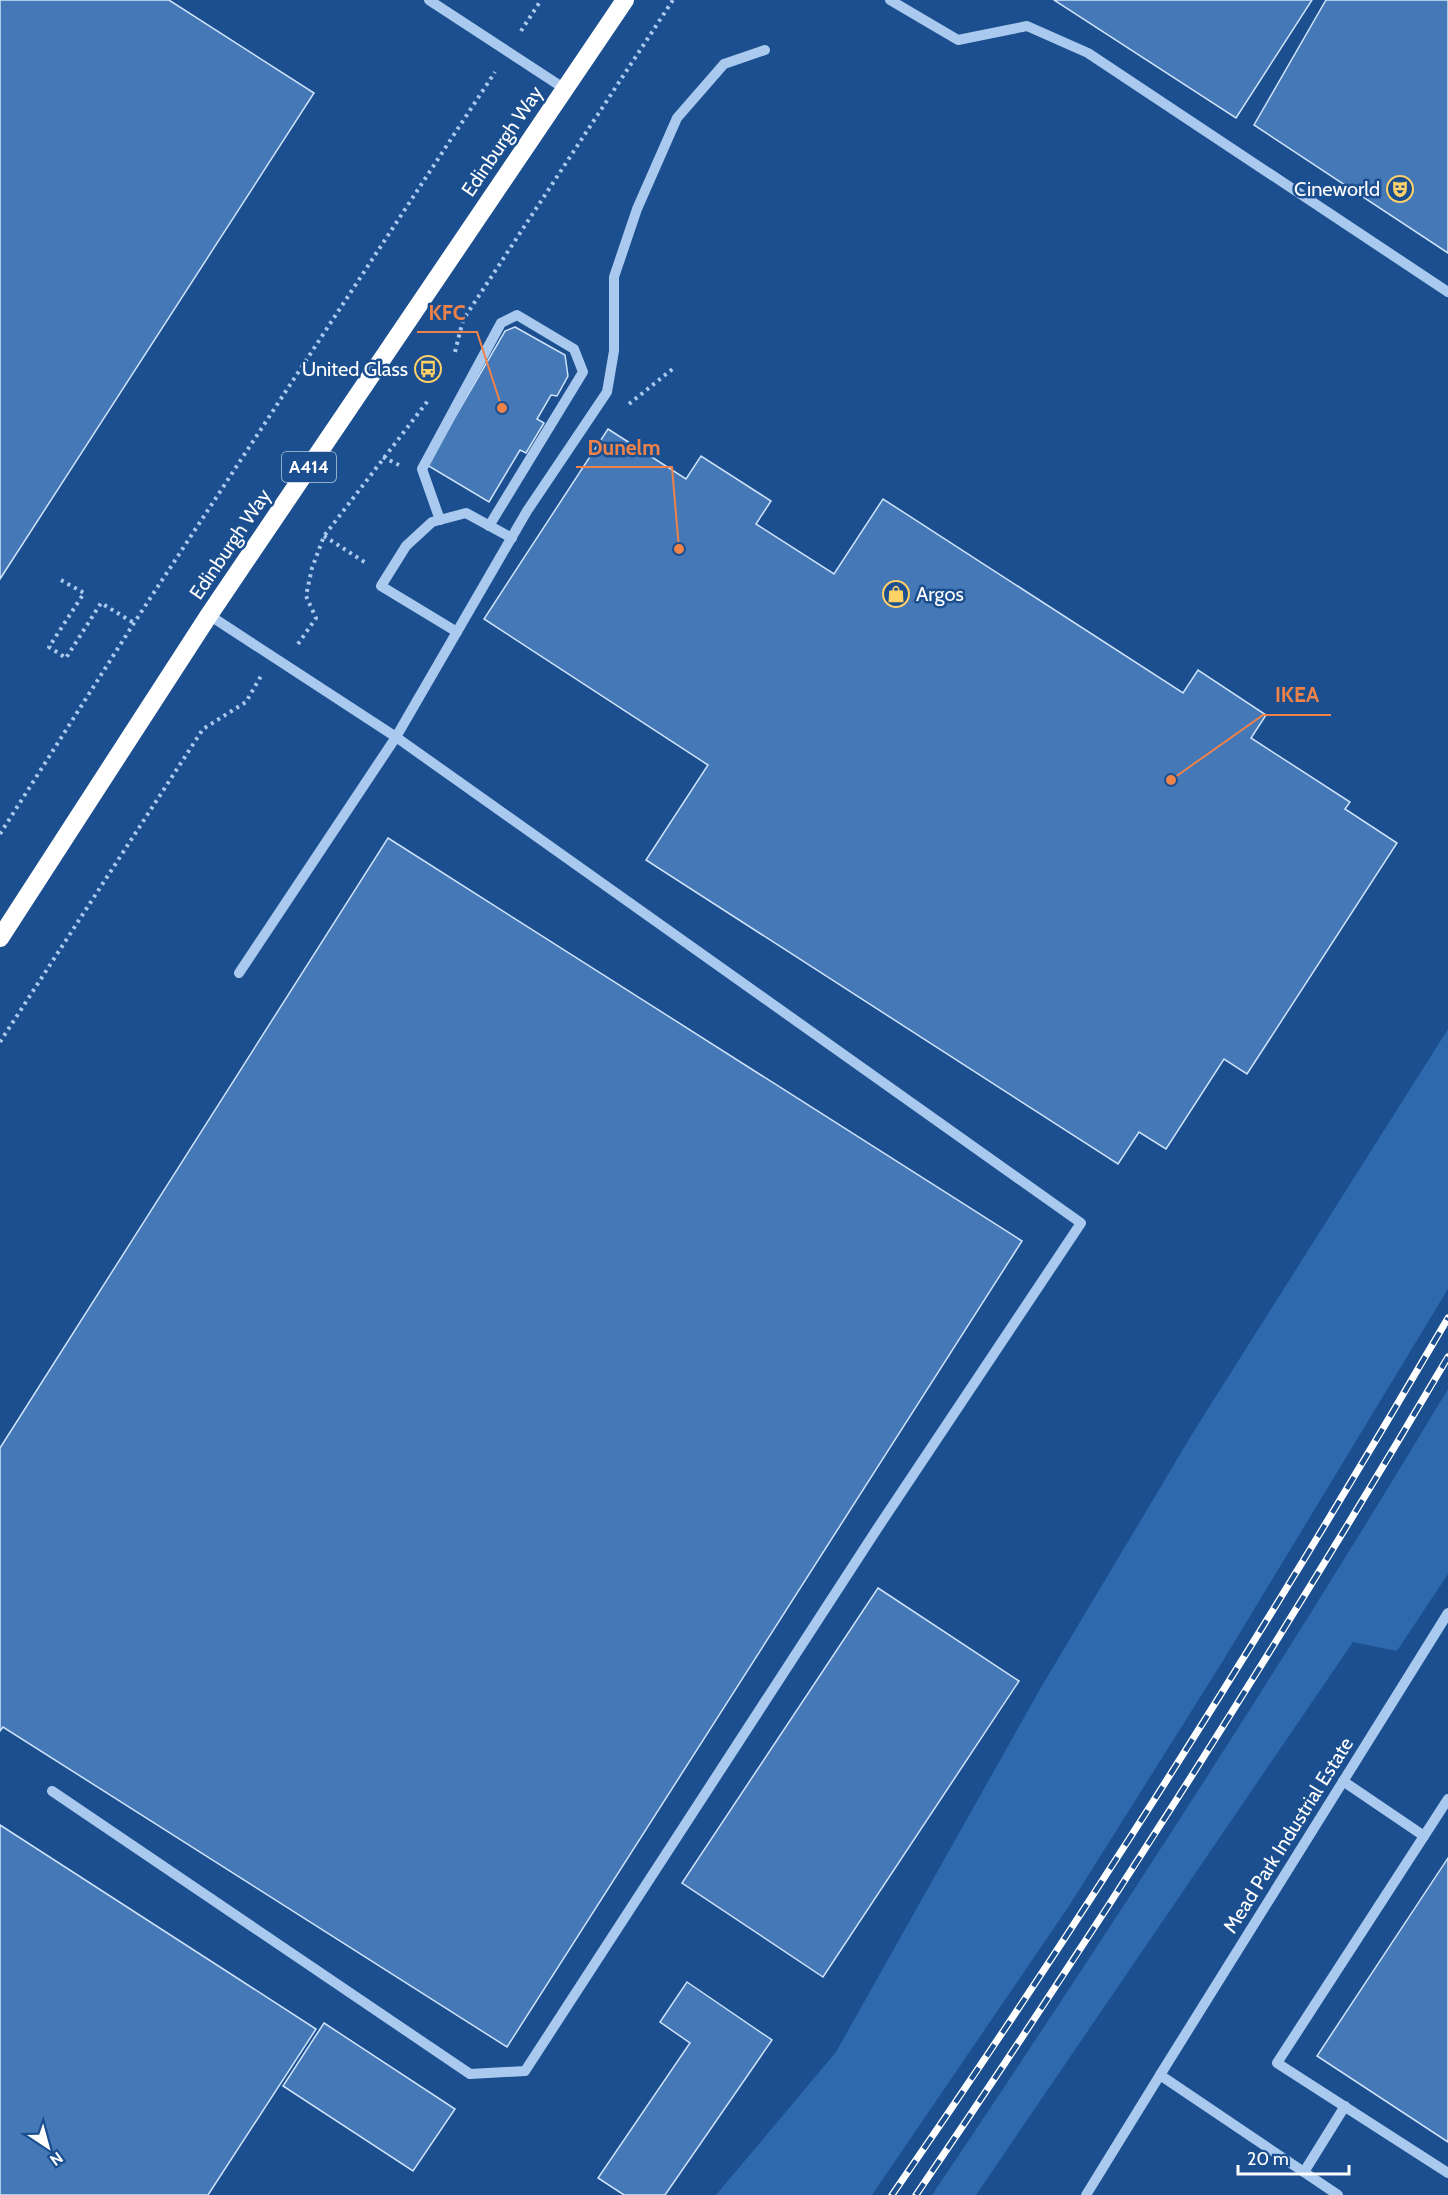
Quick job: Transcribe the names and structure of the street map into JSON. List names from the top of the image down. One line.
{"streets":{"highway":["Edinburgh Way","A414"],"street":["Mead Park Industrial Estate"]},"places":{"theatre":["Cineworld"],"bus stop":["United Glass"],"other":["KFC","Dunelm","IKEA"],"shop":["Argos"]},"scale_bar":"20 m","north":"bottom right"}
